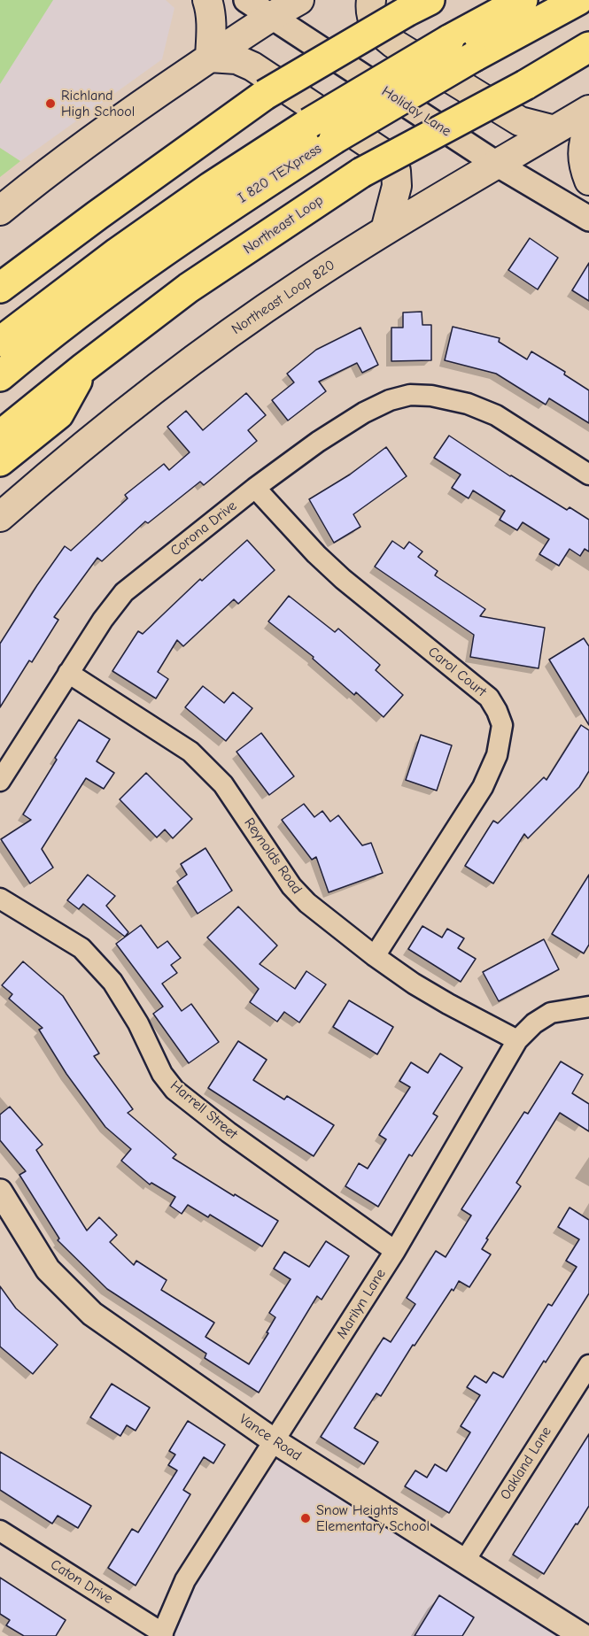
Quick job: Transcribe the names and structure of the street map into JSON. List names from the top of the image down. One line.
{"streets":{"highway":["I 820 TEXpress","Northeast Loop"],"main road":["Northeast Loop 820"],"street":["Holiday Lane","Corona Drive","Carol Court","Reynolds Road","Harrell Street","Marilyn Lane","Vance Road","Oakland Lane","Caton Drive"]},"crossings":[["Holiday Lane","Northeast Loop 820"],["Corona Drive","Carol Court"],["Corona Drive","Reynolds Road"],["Carol Court","Reynolds Road"],["Reynolds Road","Marilyn Lane"],["Harrell Street","Marilyn Lane"],["Marilyn Lane","Vance Road"],["Marilyn Lane","Caton Drive"],["Vance Road","Oakland Lane"]],"places":["Richland High School","Snow Heights Elementary School"]}
